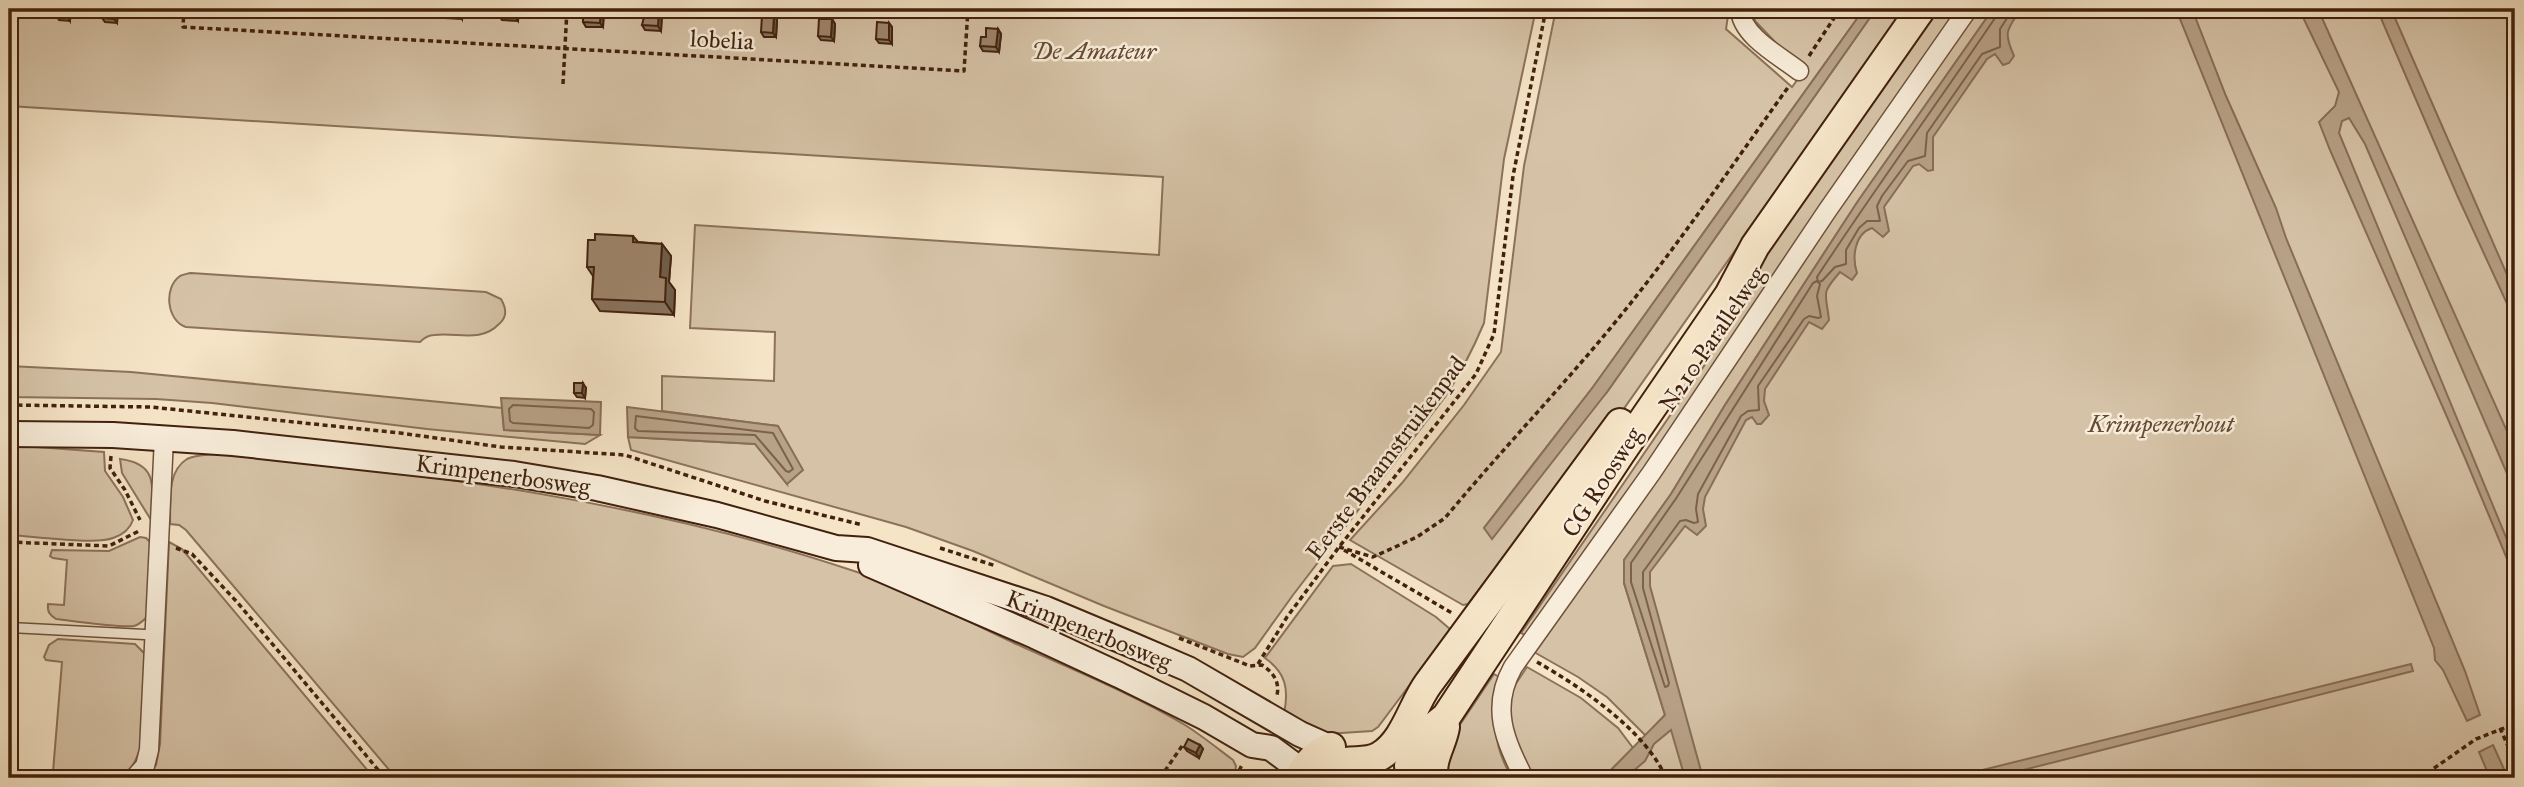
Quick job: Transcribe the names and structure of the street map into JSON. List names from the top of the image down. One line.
{"streets":{"main road":["Krimpenerbosweg","CG Roosweg"],"street":["N210 Parallelweg"],"path":["lobelia","Eerste Braamstruikenpad"]},"parks":["De Amateur","Krimpenerhout"]}
